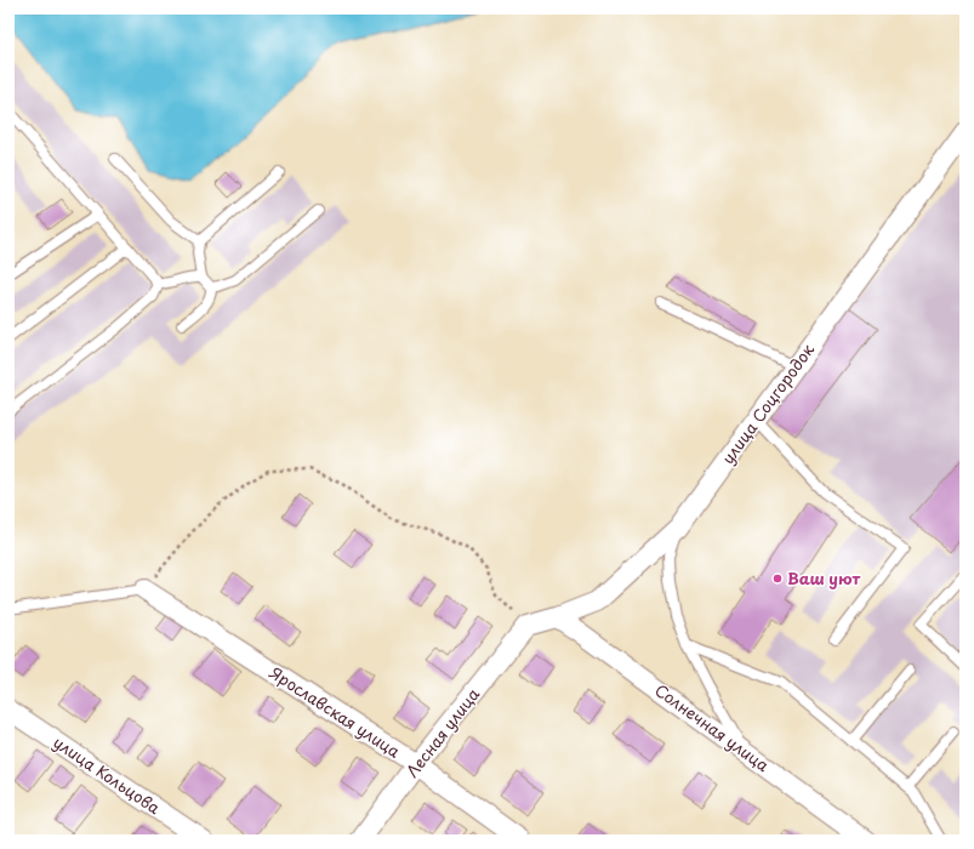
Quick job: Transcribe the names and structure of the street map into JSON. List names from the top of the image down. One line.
{"streets":{"street":["улица Соцгородок","Ярославская улица","Солнечная улица","Лесная улица","улица Кольцова"]},"crossings":[["улица Соцгородок","Солнечная улица"],["улица Соцгородок","Лесная улица"],["Ярославская улица","Лесная улица"]],"places":["Ваш уют"]}
